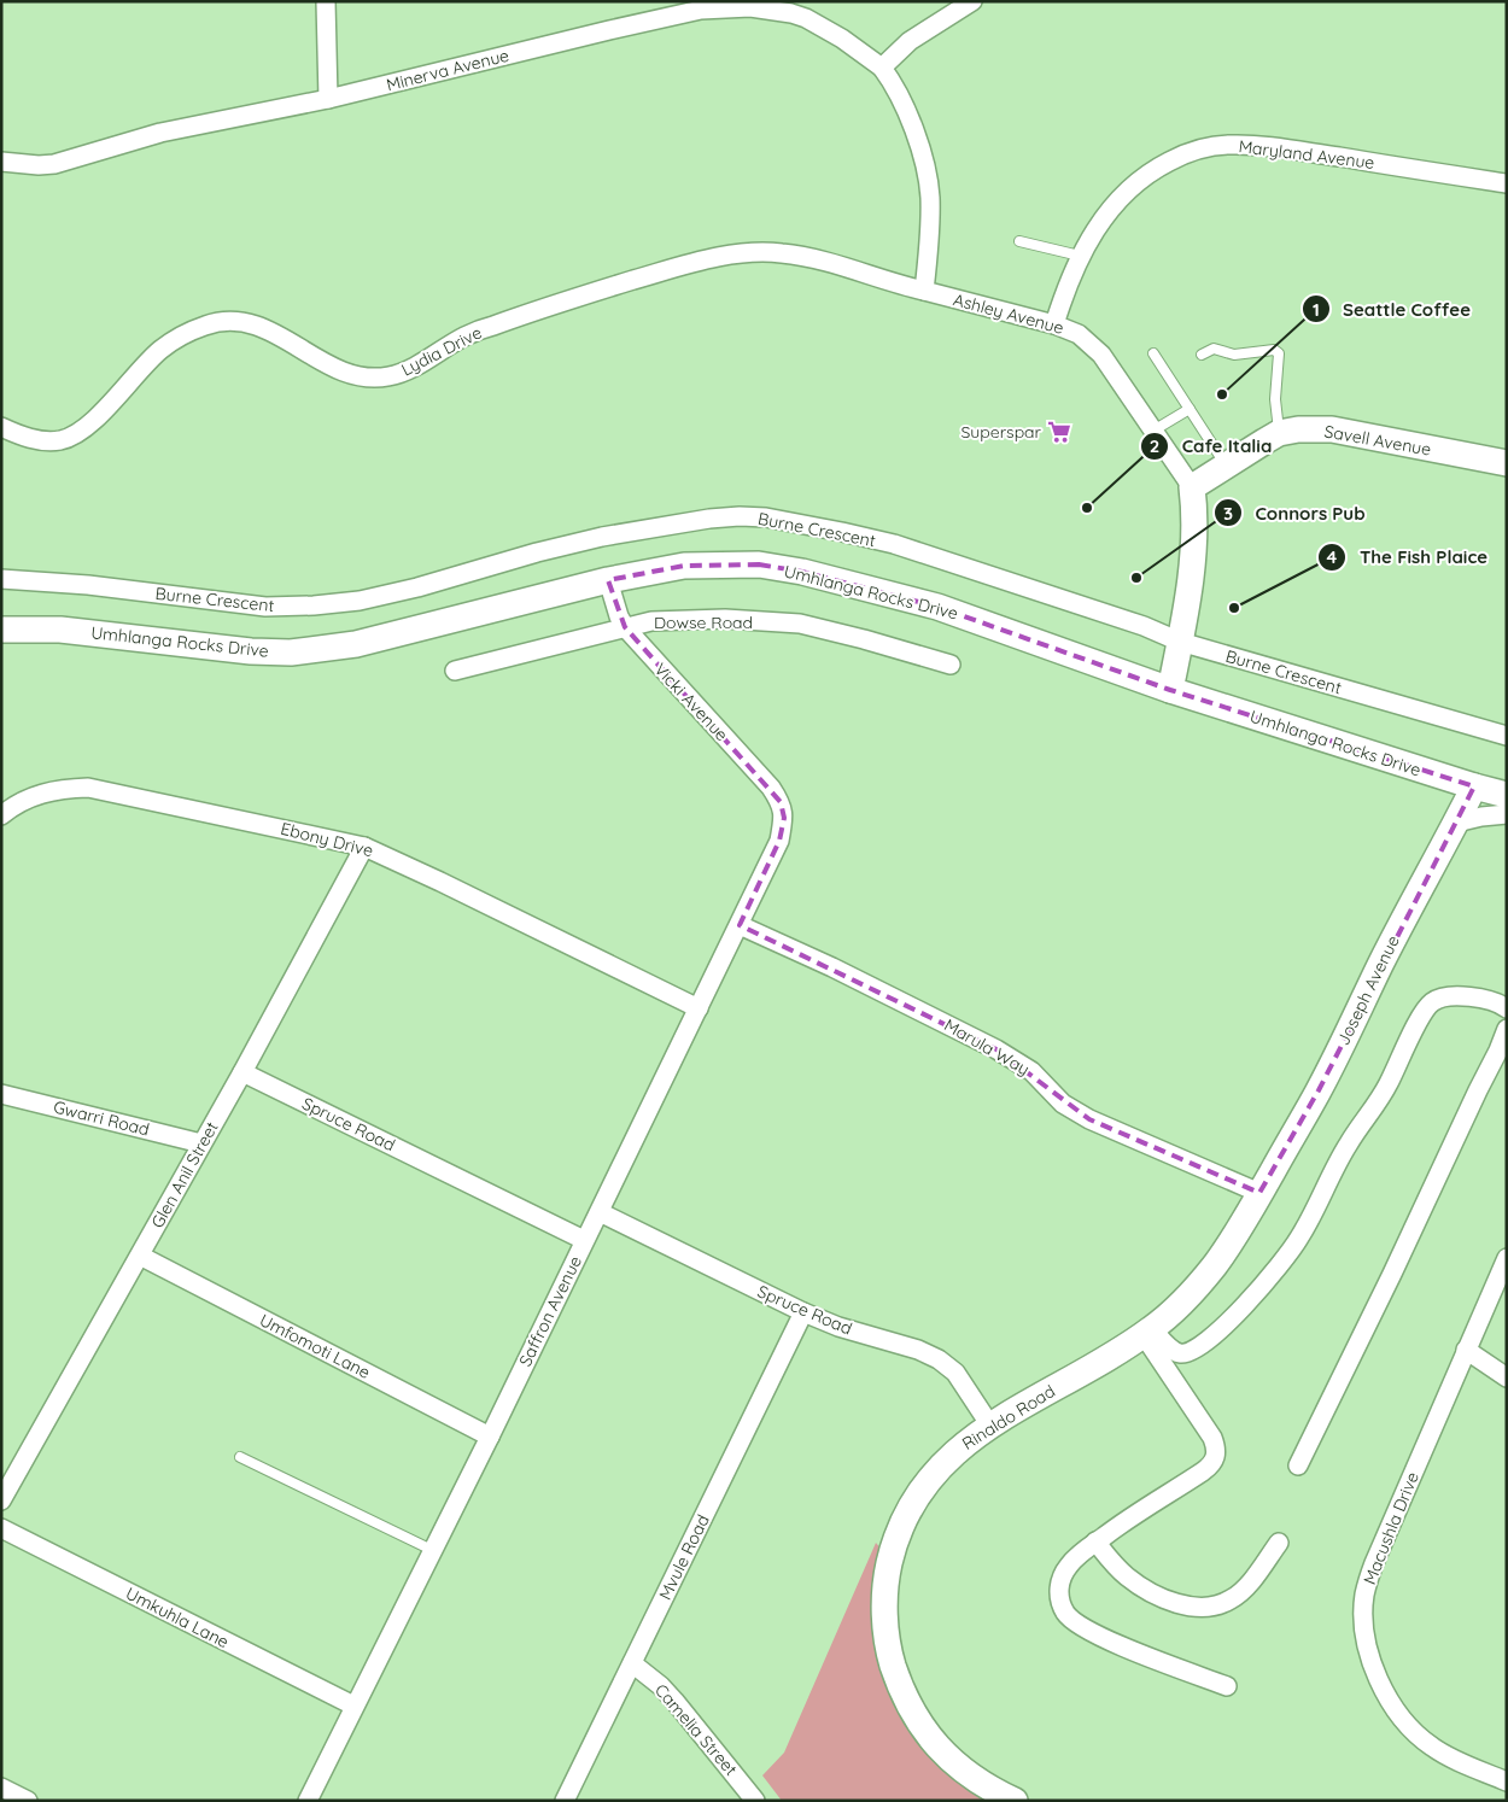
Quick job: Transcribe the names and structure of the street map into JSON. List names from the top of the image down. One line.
{"streets":{"street":["Minerva Avenue","Maryland Avenue","Ashley Avenue","Lydia Drive","Savell Avenue","Burne Crescent","Umhlanga Rocks Drive","Dowse Road","Vicki Avenue","Ebony Drive","Joseph Avenue","Marula Way","Gwarri Road","Spruce Road","Glen Anil Street","Saffron Avenue","Umfomoti Lane","Rinaldo Road","Macushla Drive","Mvule Road","Umkuhla Lane","Camelia Street"]},"crossings":[["Maryland Avenue","Ashley Avenue"],["Ashley Avenue","Lydia Drive"],["Ashley Avenue","Savell Avenue"],["Ashley Avenue","Burne Crescent"],["Ashley Avenue","Umhlanga Rocks Drive"],["Umhlanga Rocks Drive","Vicki Avenue"],["Umhlanga Rocks Drive","Joseph Avenue"],["Dowse Road","Vicki Avenue"],["Vicki Avenue","Saffron Avenue"],["Ebony Drive","Glen Anil Street"],["Ebony Drive","Saffron Avenue"],["Joseph Avenue","Marula Way"],["Joseph Avenue","Rinaldo Road"],["Marula Way","Saffron Avenue"],["Marula Way","Rinaldo Road"],["Gwarri Road","Glen Anil Street"],["Spruce Road","Glen Anil Street"],["Spruce Road","Saffron Avenue"],["Spruce Road","Rinaldo Road"],["Spruce Road","Mvule Road"],["Glen Anil Street","Umfomoti Lane"],["Saffron Avenue","Umfomoti Lane"],["Saffron Avenue","Umkuhla Lane"],["Mvule Road","Camelia Street"]],"places":{"other":["Seattle Coffee","Cafe Italia","Connors Pub","The Fish Plaice"],"supermarket":["Superspar"]}}
